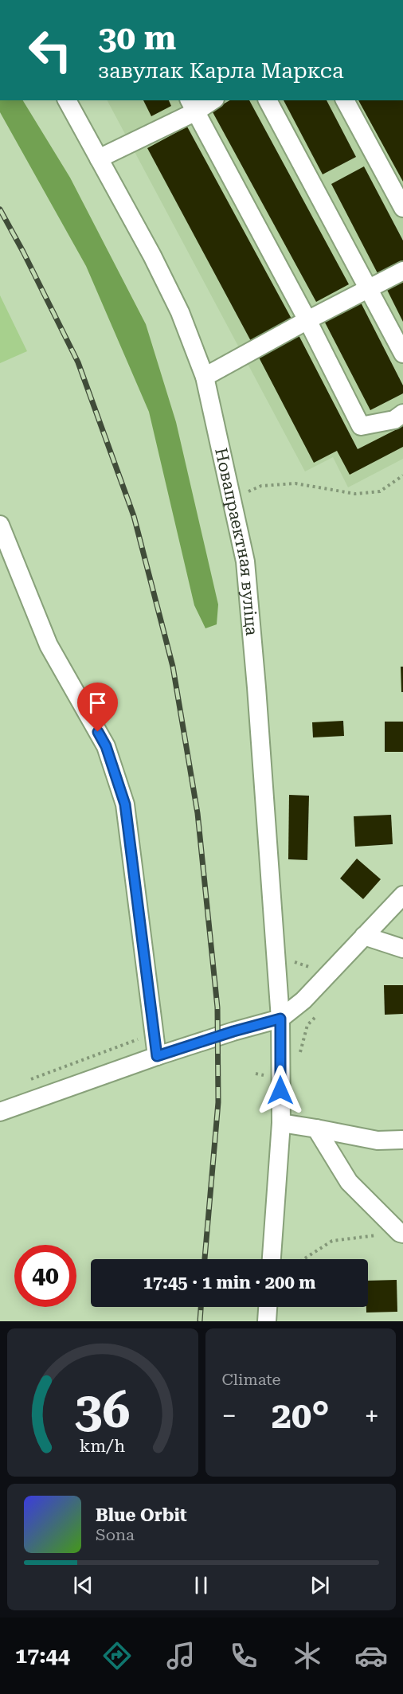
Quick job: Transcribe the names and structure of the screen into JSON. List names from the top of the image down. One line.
{"streets":{"street":["Новапраектная вуліца"]},"page":{"turn":["30 m","завулак Карла Маркса"],"limit":"40","trip":"17:45 · 1 min · 200 m","tile":"Climate","heat":["−","20°","+"],"song":["Blue Orbit","Sona"],"tabs":"17:44","gauge":["36","km/h"]}}
